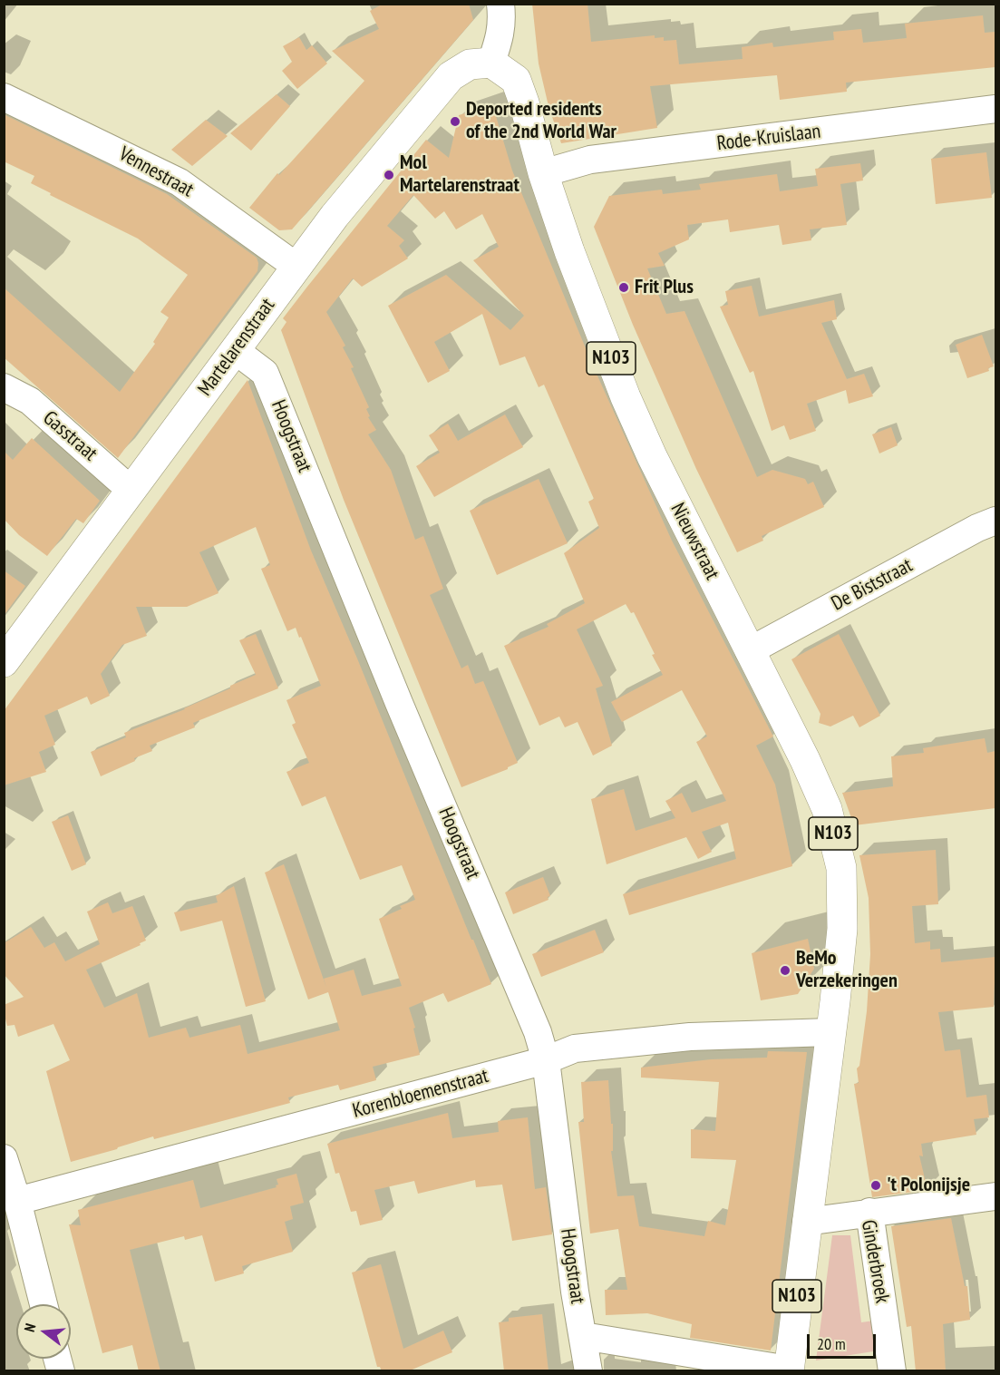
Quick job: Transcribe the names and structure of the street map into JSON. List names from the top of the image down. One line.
{"streets":{"main road":["Martelarenstraat","N103","Nieuwstraat"],"street":["Rode-Kruislaan","Vennestraat","Gasstraat","Hoogstraat","De Biststraat","Korenbloemenstraat","Ginderbroek"]},"crossings":[["Rode-Kruislaan","Nieuwstraat"],["Vennestraat","Martelarenstraat"],["Martelarenstraat","Gasstraat"],["Martelarenstraat","Hoogstraat"],["Martelarenstraat","Nieuwstraat"],["N103","Nieuwstraat"],["N103","Korenbloemenstraat"],["N103","Ginderbroek"],["Hoogstraat","Korenbloemenstraat"],["Nieuwstraat","De Biststraat"],["Nieuwstraat","Korenbloemenstraat"]],"places":["Deported residents of the 2nd World War","Mol Martelarenstraat","Frit Plus","BeMo Verzekeringen","'t Polonijsje"],"scale_bar":"20 m","north":"left"}
